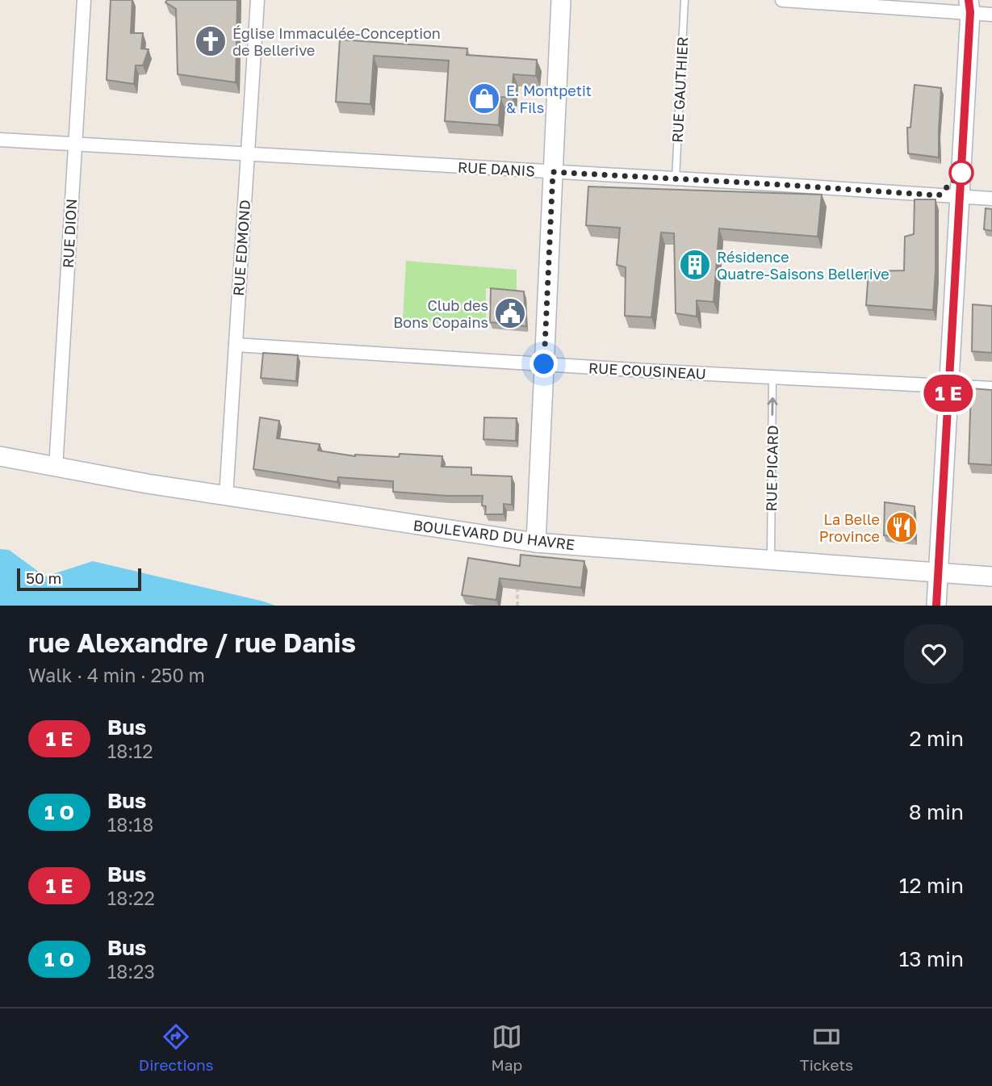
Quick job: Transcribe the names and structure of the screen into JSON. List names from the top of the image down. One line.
{"streets":{"street":["RUE DANIS","RUE DION","RUE EDMOND","RUE COUSINEAU","BOULEVARD DU HAVRE"],"lane":["RUE GAUTHIER","RUE PICARD"]},"crossings":[["RUE GAUTHIER","RUE DANIS"],["RUE DANIS","RUE DION"],["RUE DANIS","RUE EDMOND"],["RUE DION","BOULEVARD DU HAVRE"],["RUE EDMOND","RUE COUSINEAU"],["RUE EDMOND","BOULEVARD DU HAVRE"],["RUE COUSINEAU","RUE PICARD"],["RUE PICARD","BOULEVARD DU HAVRE"]],"one_way":["RUE PICARD"],"places":{"church":["Église Immaculée-Conception de Bellerive"],"shop":["E. Montpetit & Fils"],"building":["Résidence Quatre-Saisons Bellerive"],"public building":["Club des Bons Copains"],"restaurant":["La Belle Province"]},"scale_bar":"50 m","page":{"on_map":"1 E","scale":"50 m","heading":["rue Alexandre / rue Danis","Walk · 4 min · 250 m"],"list":[{"mark":"1 E","name":"Bus","note":"18:12","value":"2 min"},{"mark":"1 O","name":"Bus","note":"18:18","value":"8 min"},{"mark":"1 E","name":"Bus","note":"18:22","value":"12 min"},{"mark":"1 O","name":"Bus","note":"18:23","value":"13 min"}],"tabs":["Directions","Map","Tickets"]}}
